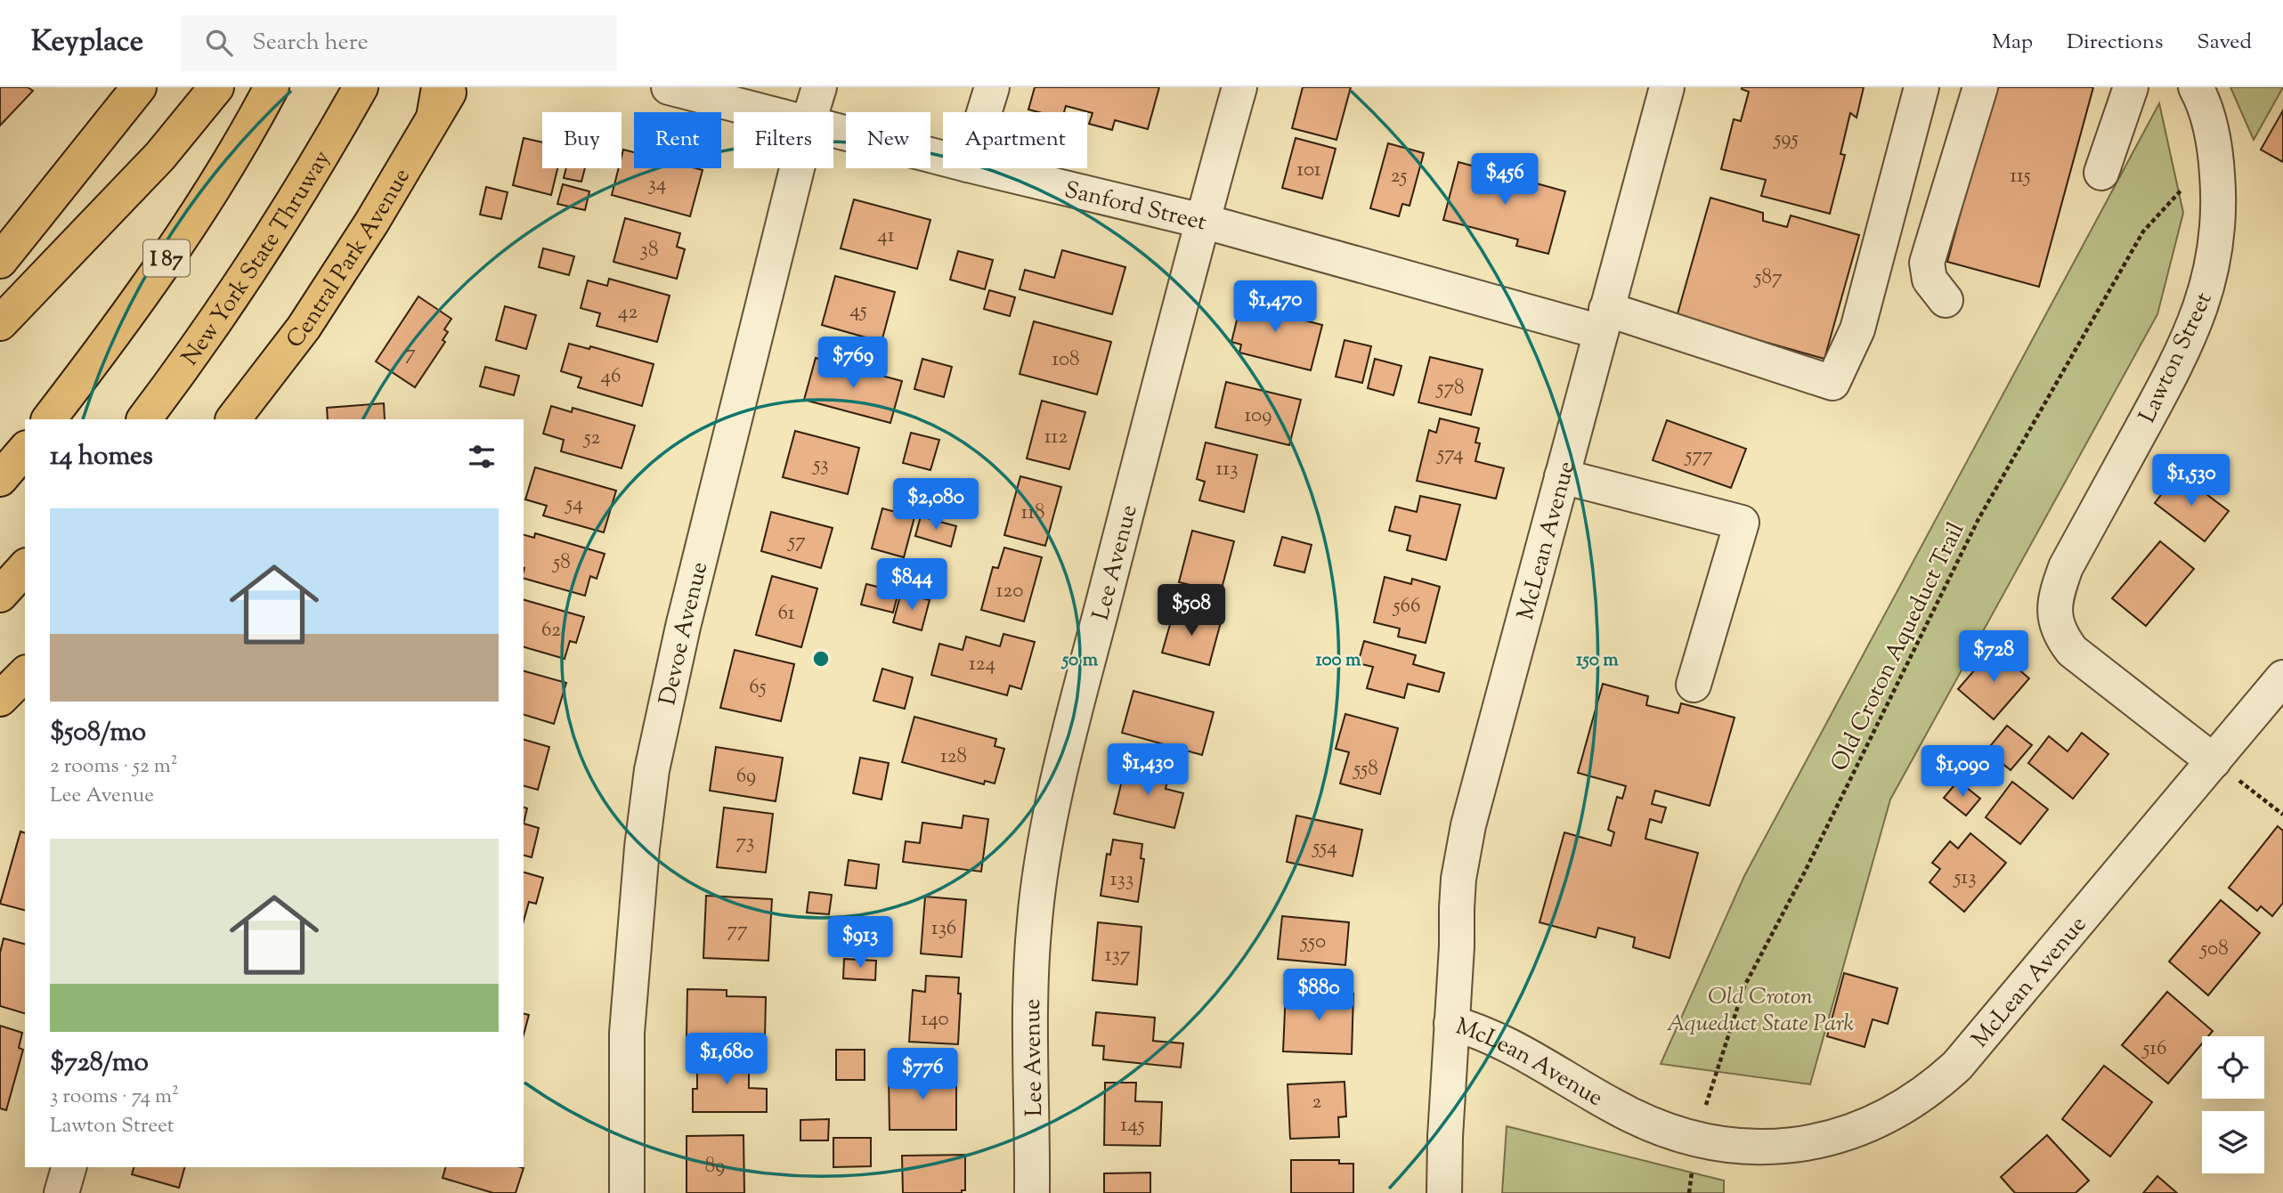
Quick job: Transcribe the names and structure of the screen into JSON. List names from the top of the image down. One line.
{"streets":{"main road":["New York State Thruway","Central Park Avenue","I 87"],"street":["Sanford Street","Lawton Street","McLean Avenue","Lee Avenue","Devoe Avenue"],"path":["Old Croton Aqueduct Trail"]},"crossings":[["Sanford Street","McLean Avenue"],["Sanford Street","Lee Avenue"],["Lawton Street","McLean Avenue"],["Lawton Street","Old Croton Aqueduct Trail"],["McLean Avenue","Old Croton Aqueduct Trail"]],"parks":["Old Croton Aqueduct State Park"],"house_numbers":["595","101","25","115","34","41","38","587","45","42","7","108","46","578","109","112","52","574","577","53","113","54","118","57","58","120","566","61","62","124","65","128","558","69","73","554","513","133","136","77","550","508","137","140","516","2","145","89"],"page":{"header":"Keyplace","search":"Search here","nav":["Map","Directions","Saved"],"chip":["Buy","Rent","Filters","New","Apartment"],"price":["$456","$1,470","$769","$1,530","$2,080","$844","$508","$728","$1,430","$1,090","$913","$880","$1,680","$776"],"heading":"14 homes","list":[{"name":"$508/mo","note":"2 rooms · 52 m² · Lee Avenue"},{"name":"$728/mo","note":"3 rooms · 74 m² · Lawton Street"}]},"rings":["50 m","100 m","150 m"]}
